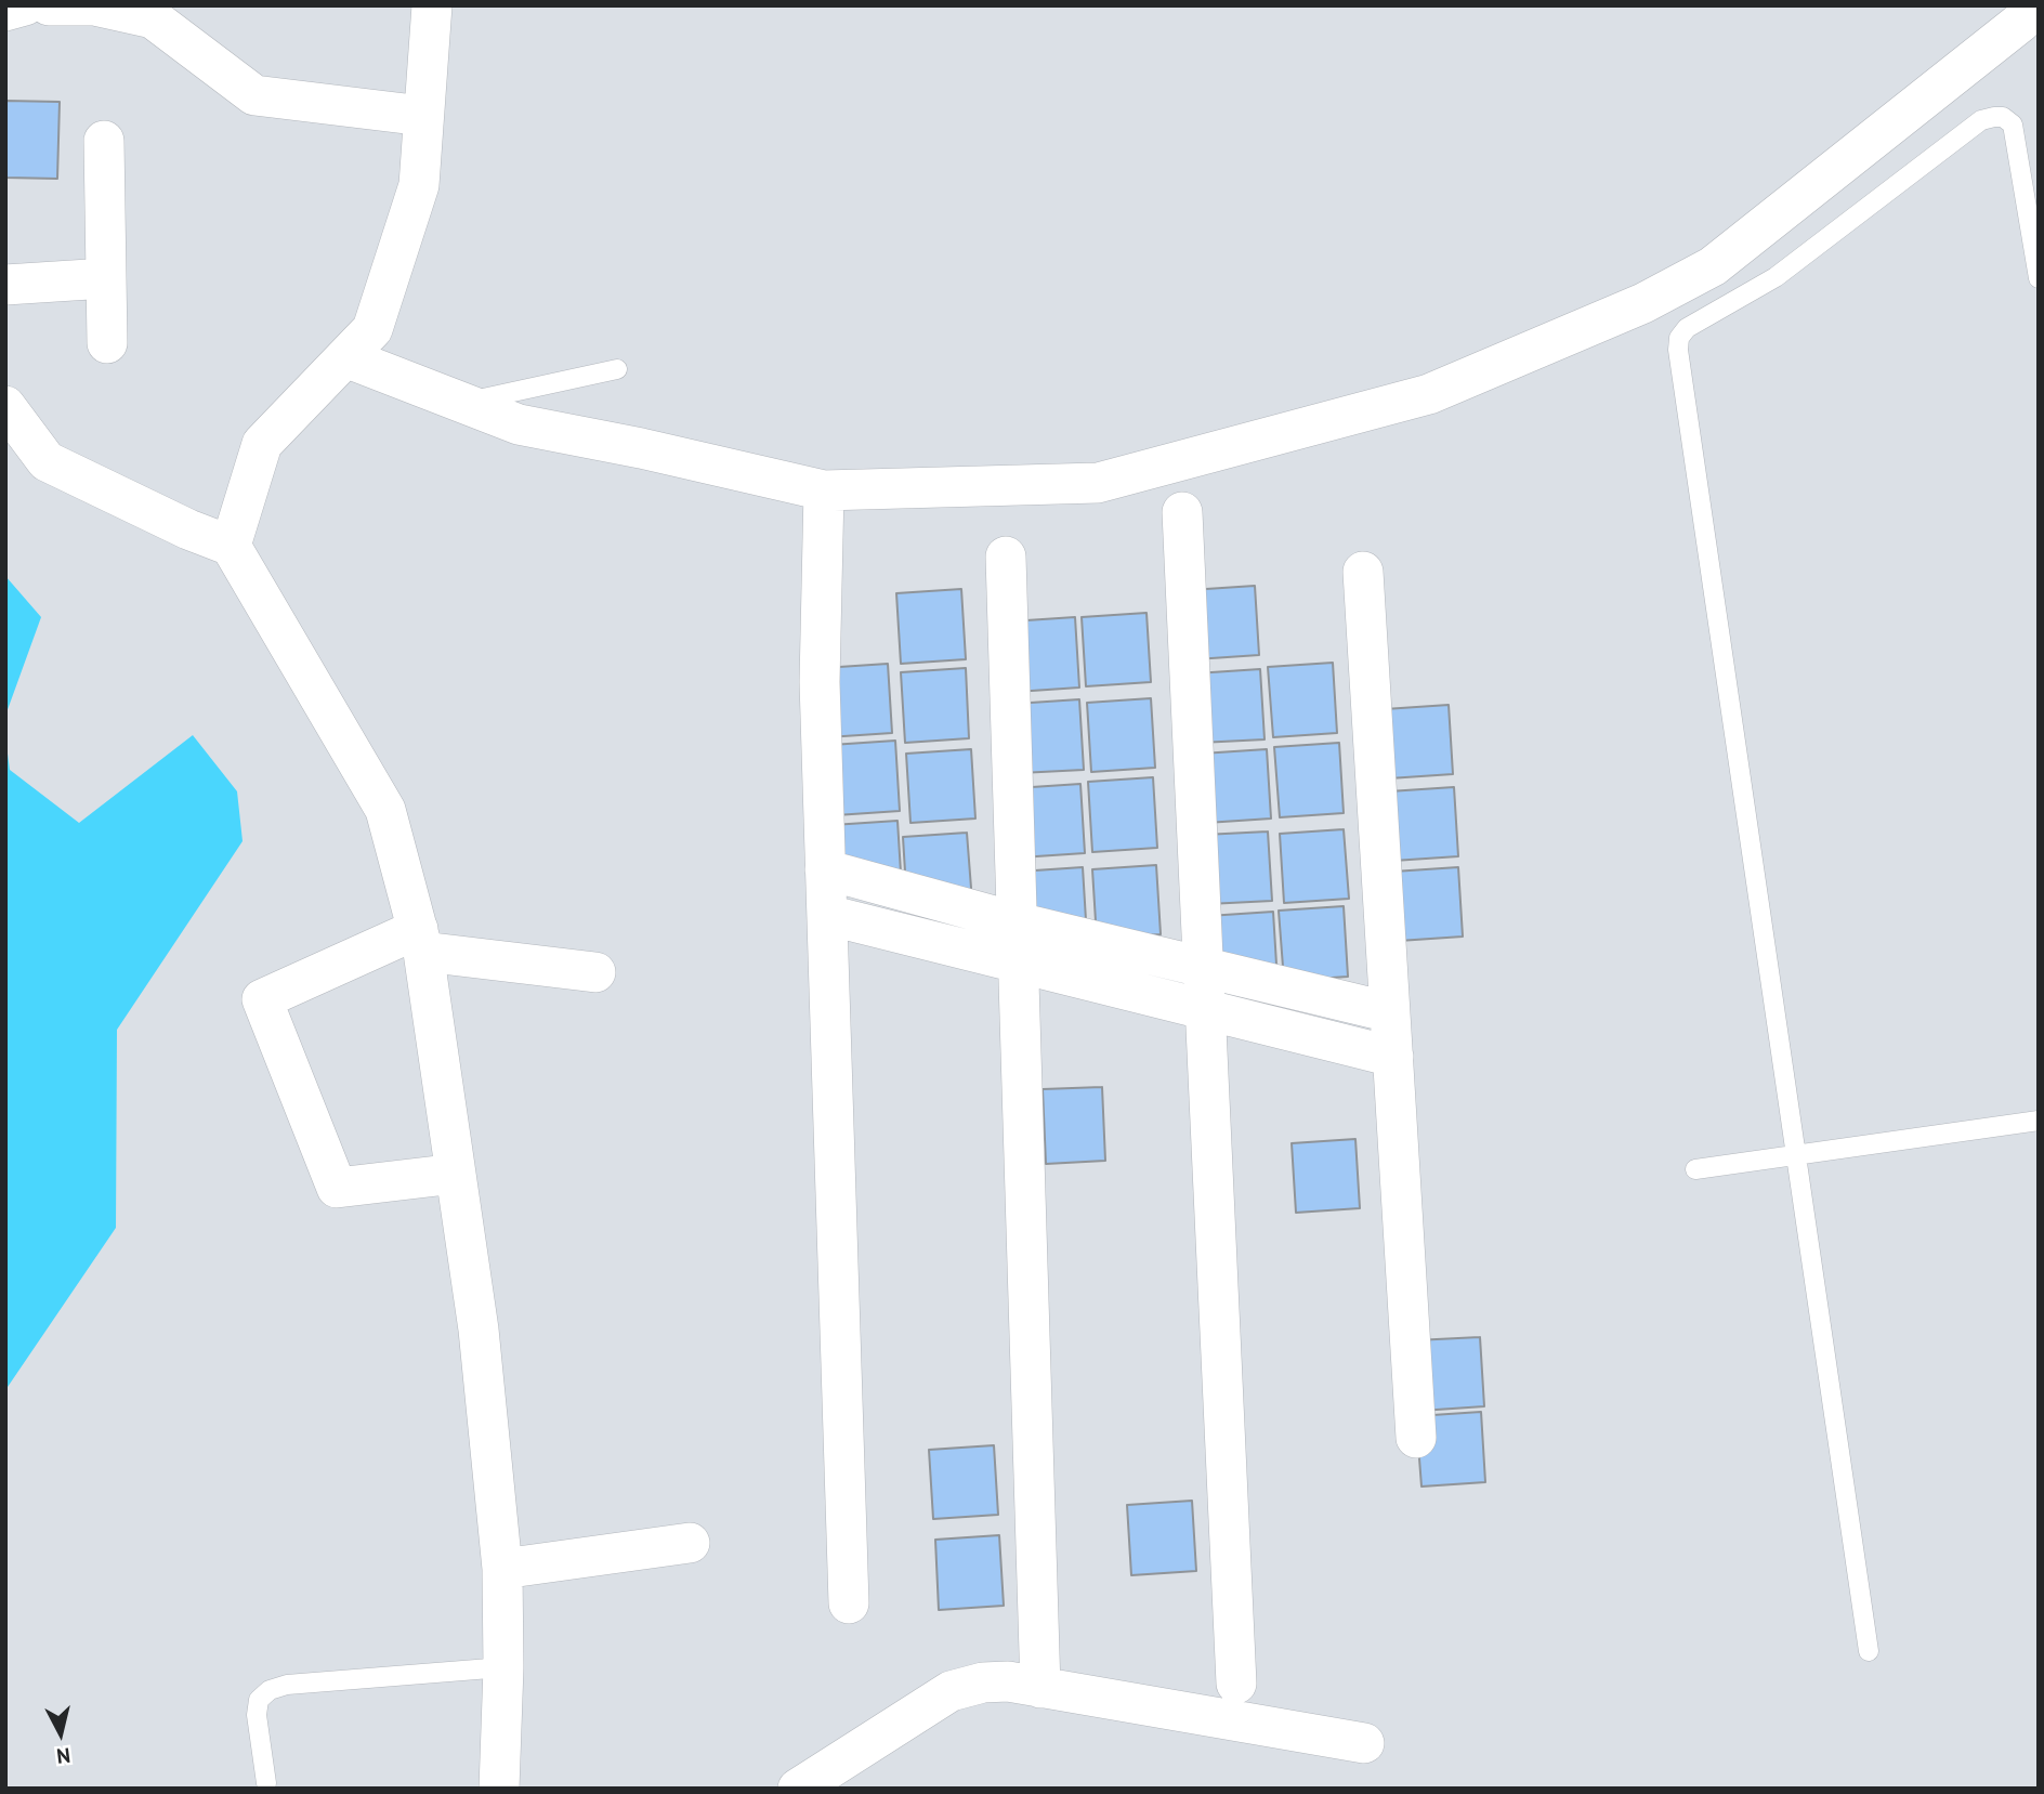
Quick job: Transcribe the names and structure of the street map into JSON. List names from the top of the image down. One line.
{"north":"bottom"}
